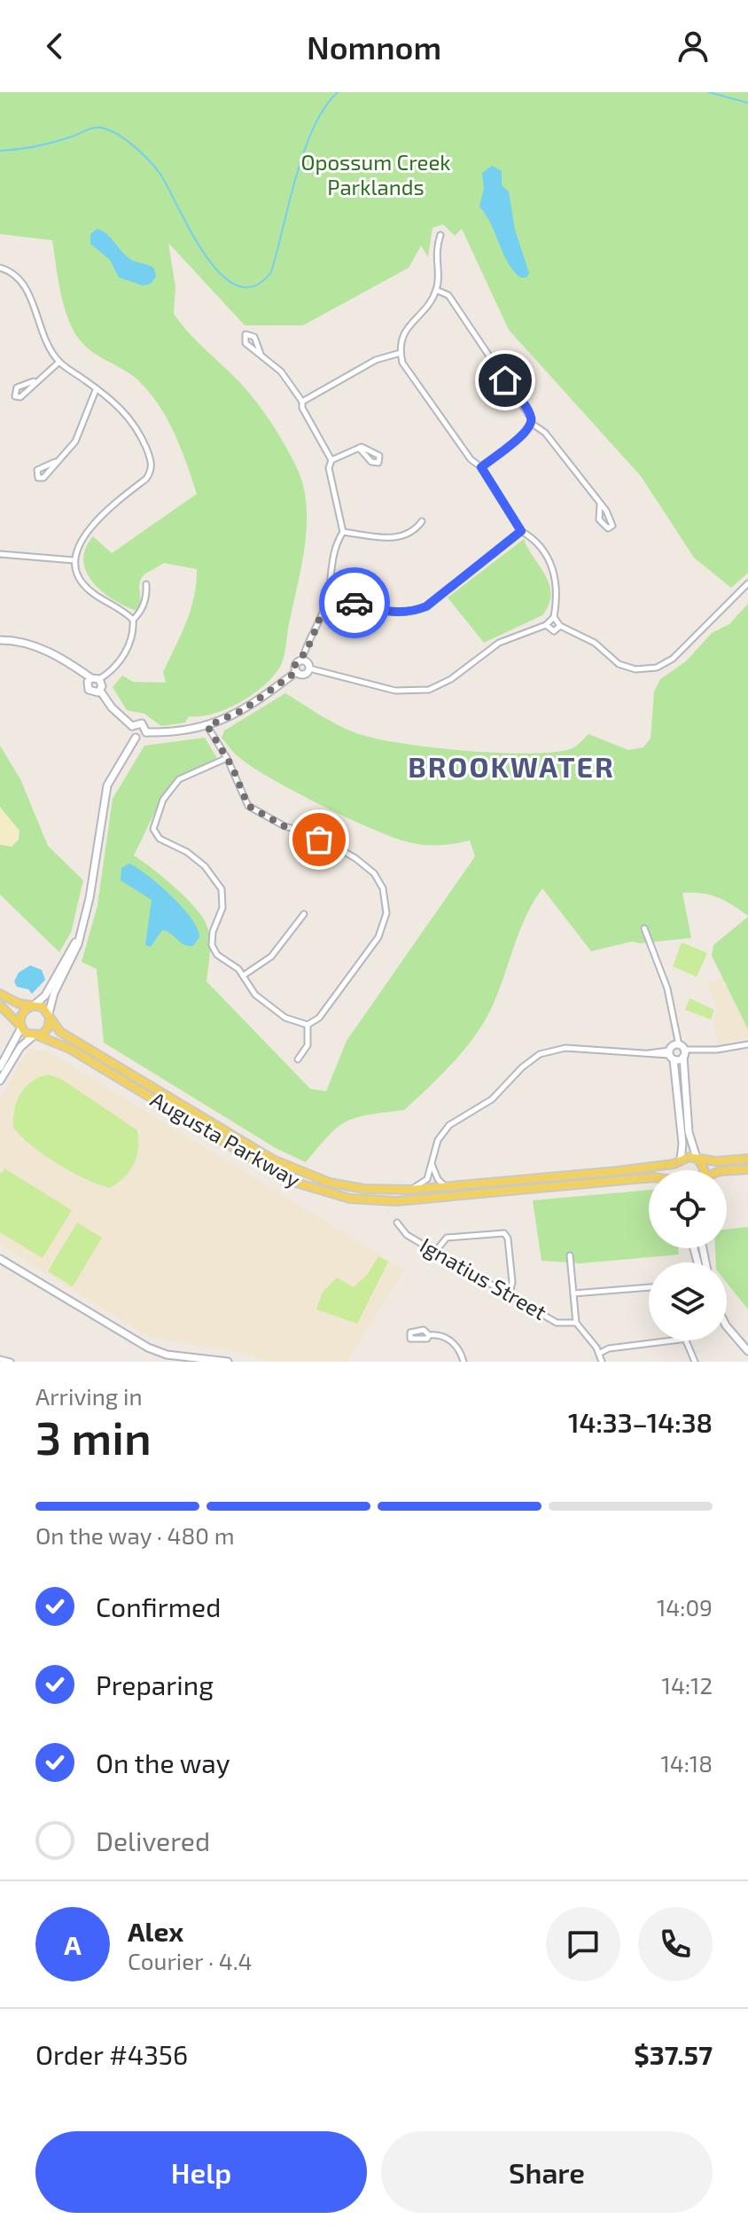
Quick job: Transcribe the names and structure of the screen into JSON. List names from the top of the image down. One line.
{"streets":{"main road":["Augusta Parkway"],"street":["Ignatius Street"]},"districts":["BROOKWATER"],"parks":["Opossum Creek Parklands"],"page":{"header":"Nomnom","heading":["3 min","Arriving in","14:33–14:38"],"panel":["Alex","Courier · 4.4","Order #4356","$37.57"],"bar":"On the way · 480 m","list":[["Confirmed","14:09"],["Preparing","14:12"],["On the way","14:18"],"Delivered"],"round":"A","buttons":["Help","Share"]}}
